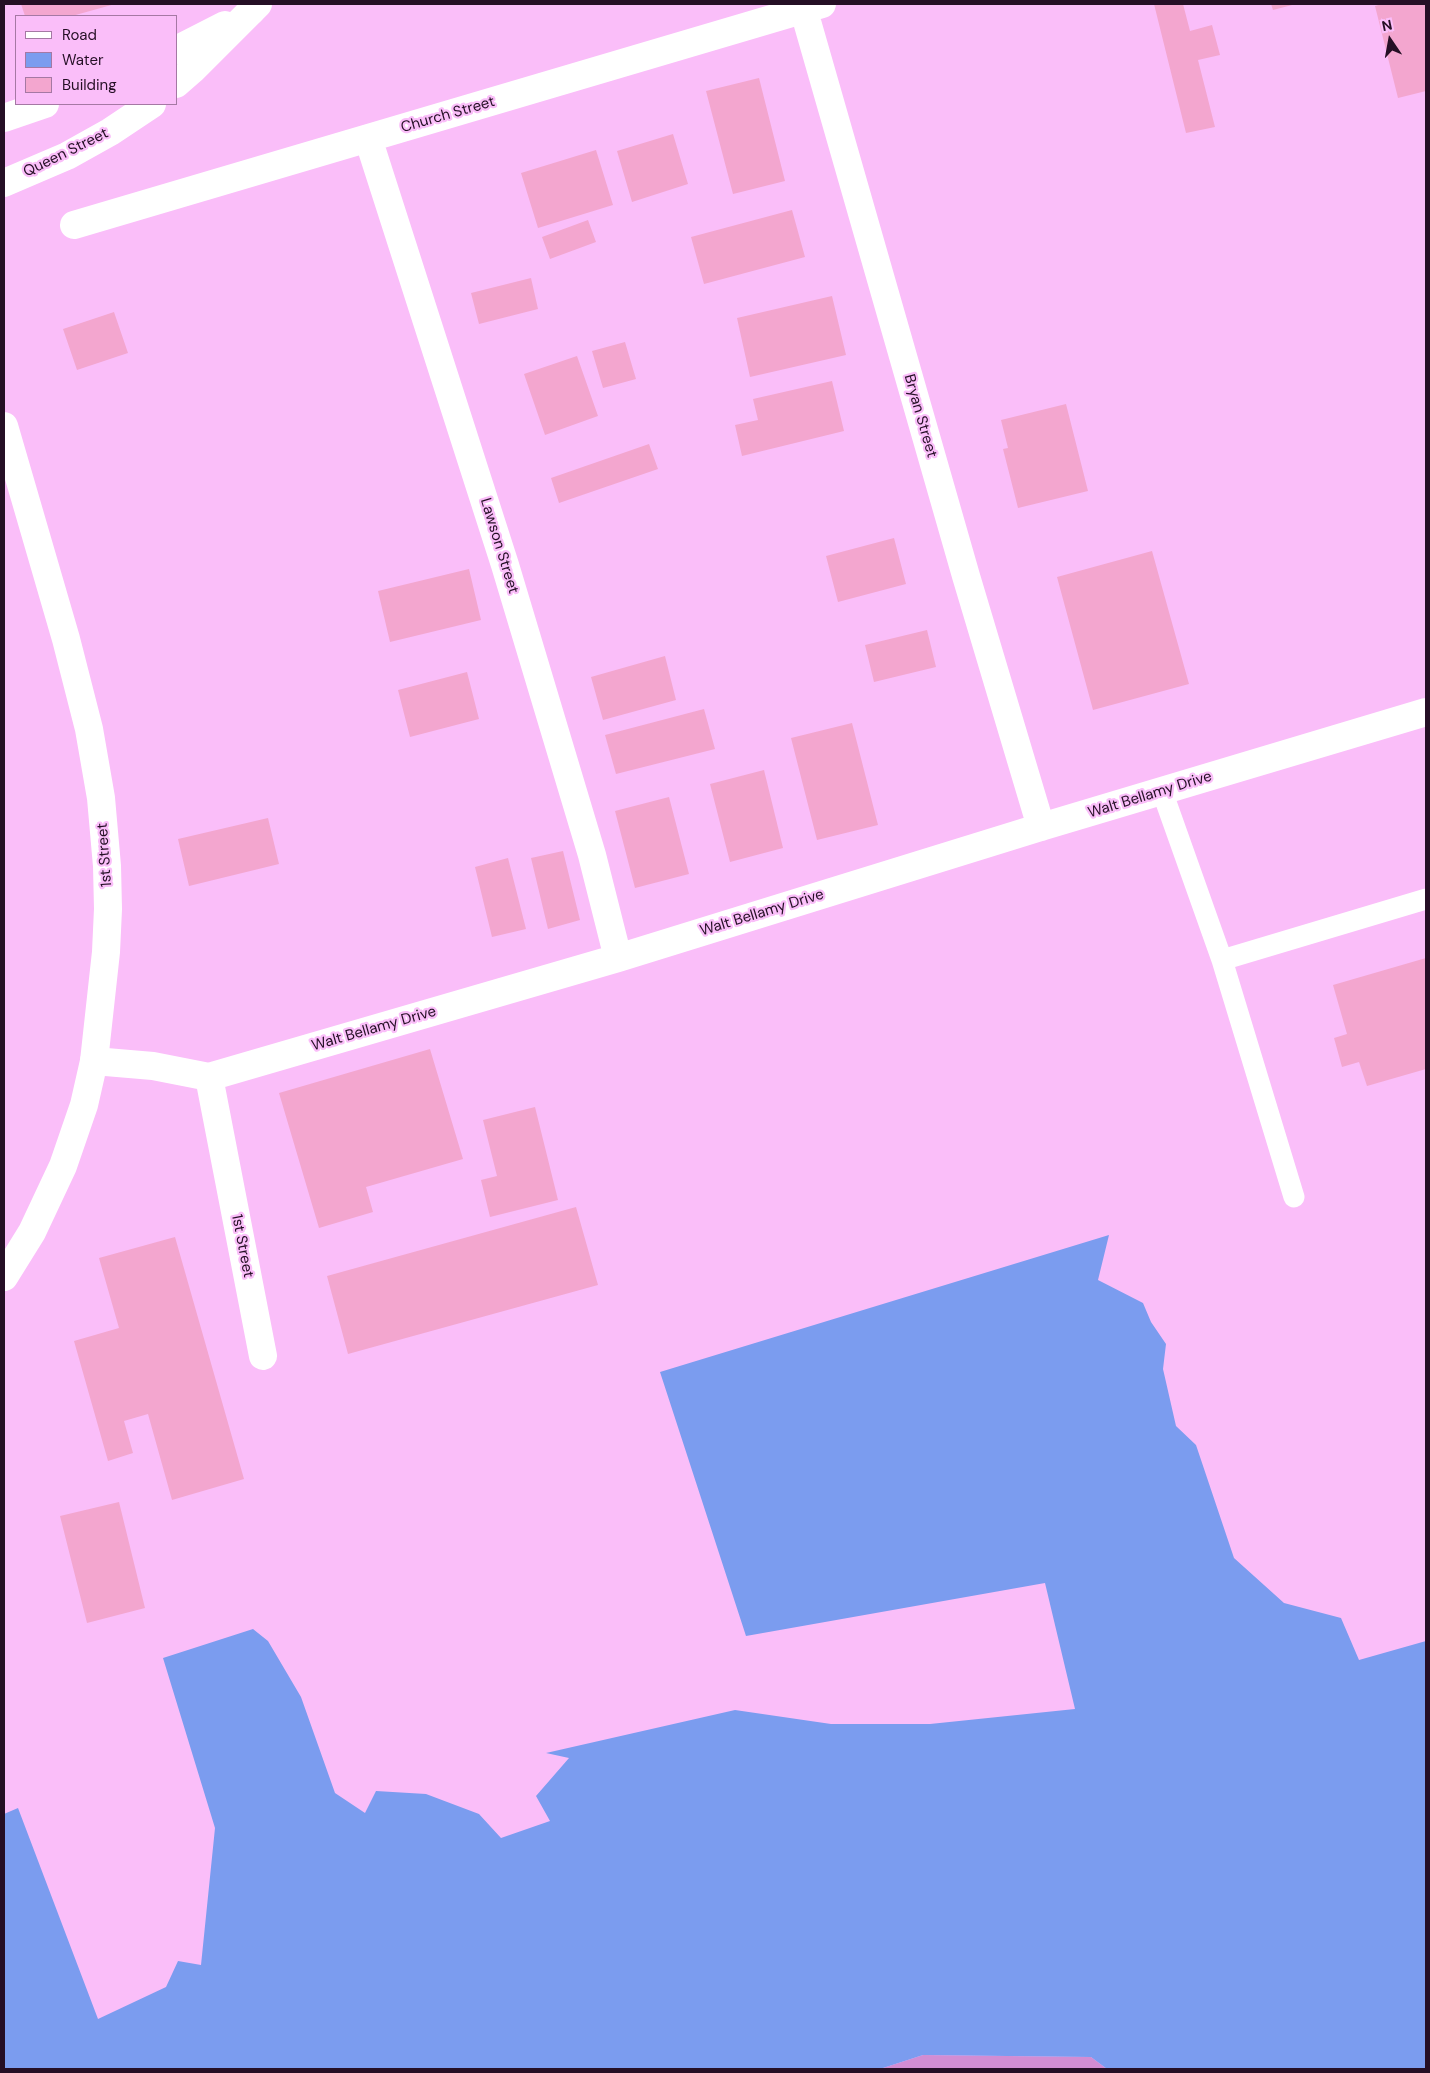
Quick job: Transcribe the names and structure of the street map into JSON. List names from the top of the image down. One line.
{"streets":{"street":["Church Street","Queen Street","Bryan Street","Lawson Street","Walt Bellamy Drive","1st Street"]},"crossings":[["Church Street","Bryan Street"],["Church Street","Lawson Street"],["Bryan Street","Walt Bellamy Drive"],["Lawson Street","Walt Bellamy Drive"],["Walt Bellamy Drive","1st Street"]],"legend":["Road","Water","Building"],"north":"top"}
